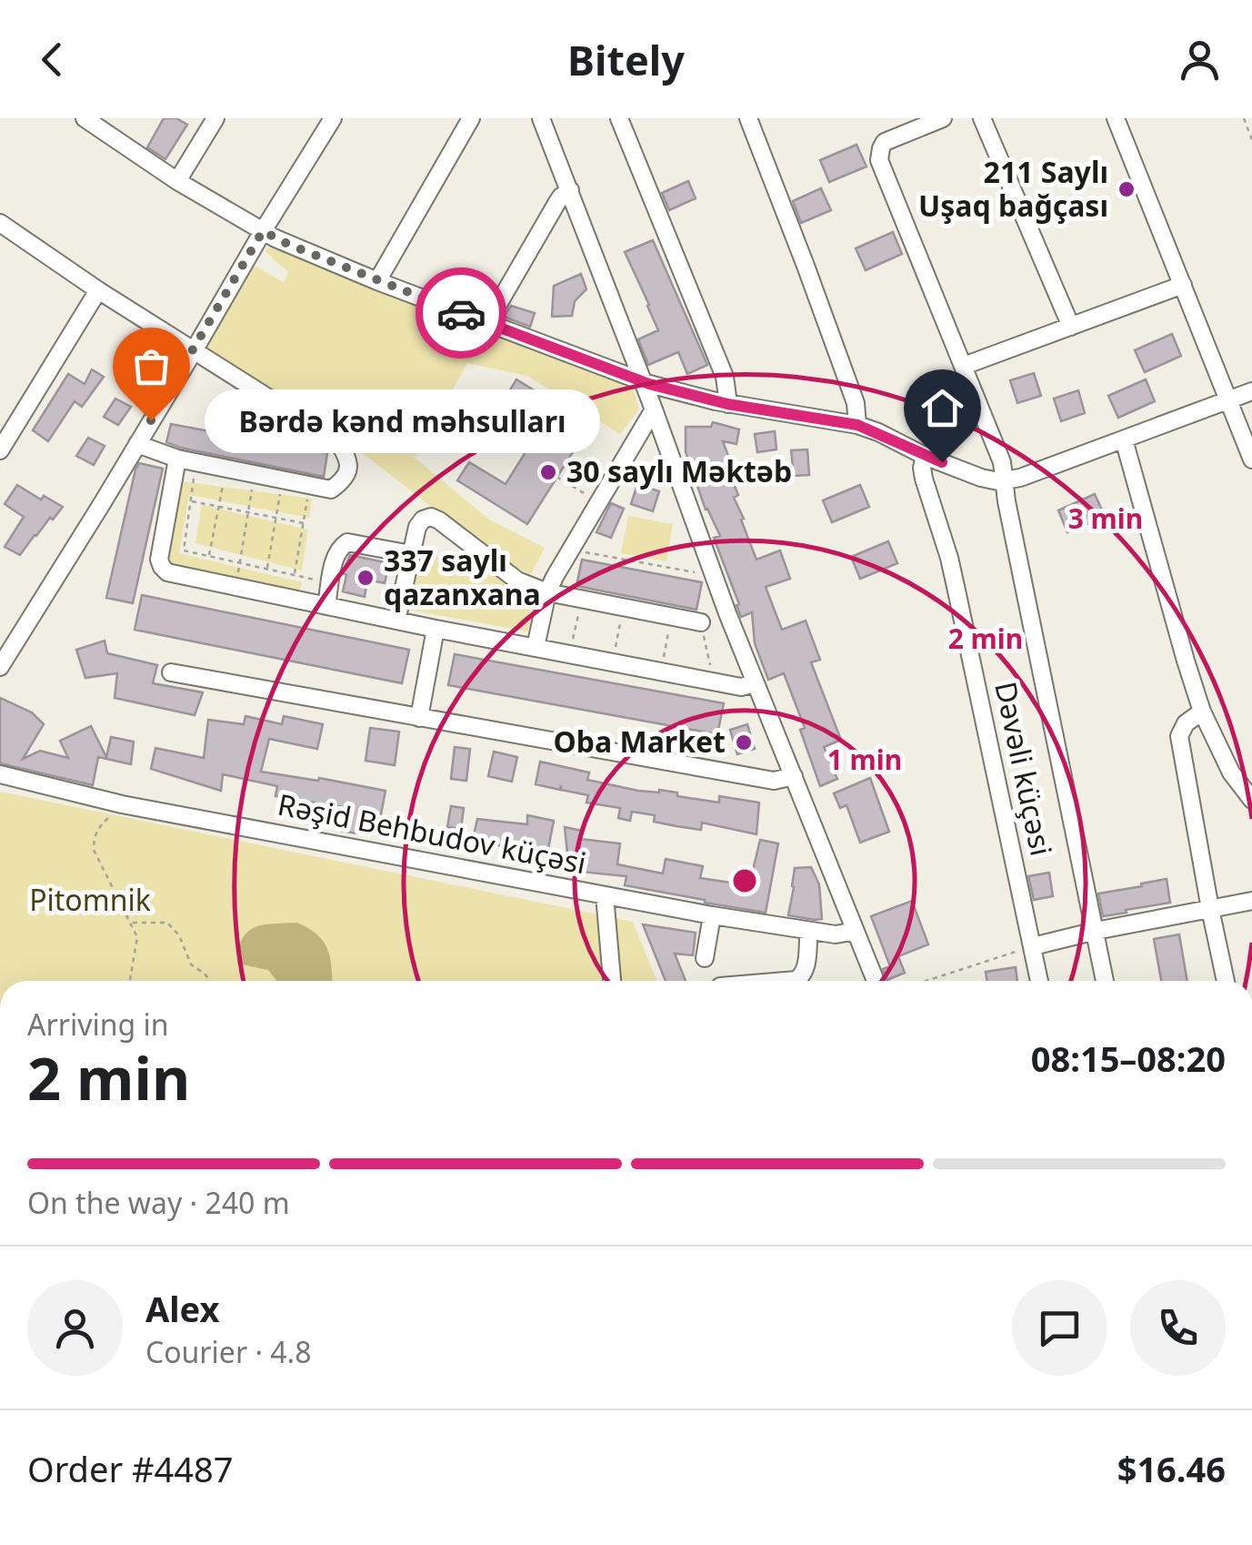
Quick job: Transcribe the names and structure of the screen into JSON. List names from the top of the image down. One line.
{"streets":{"street":["Dəvəli küçəsi","Rəşid Behbudov küçəsi"]},"parks":["Pitomnik"],"places":["211 Saylı Uşaq bağçası","Bərdə kənd məhsulları","30 saylı Məktəb","337 saylı qazanxana","Oba Market"],"page":{"header":"Bitely","bubble":"Bərdə kənd məhsulları","heading":["2 min","Arriving in","08:15–08:20"],"panel":["Alex","Courier · 4.8","Order #4487","$16.46"],"bar":"On the way · 240 m"},"rings":["3 min","2 min","1 min"]}
